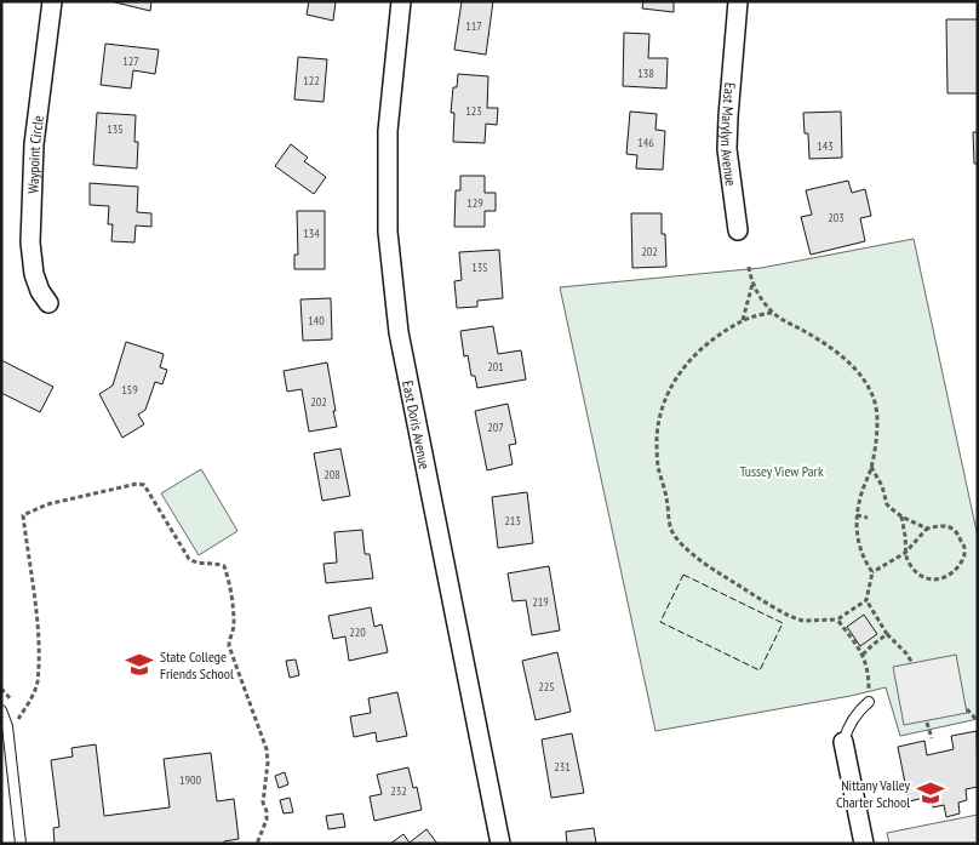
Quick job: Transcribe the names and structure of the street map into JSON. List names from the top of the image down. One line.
{"streets":{"street":["East Marylyn Avenue","Waypoint Circle","East Doris Avenue"]},"parks":["Tussey View Park"],"places":{"school or university":["State College Friends School","Nittany Valley Charter School"]},"house_numbers":["117","127","138","122","123","135","146","143","129","203","134","202","135","140","201","159","202","207","208","213","219","220","225","231","1900","232"]}
